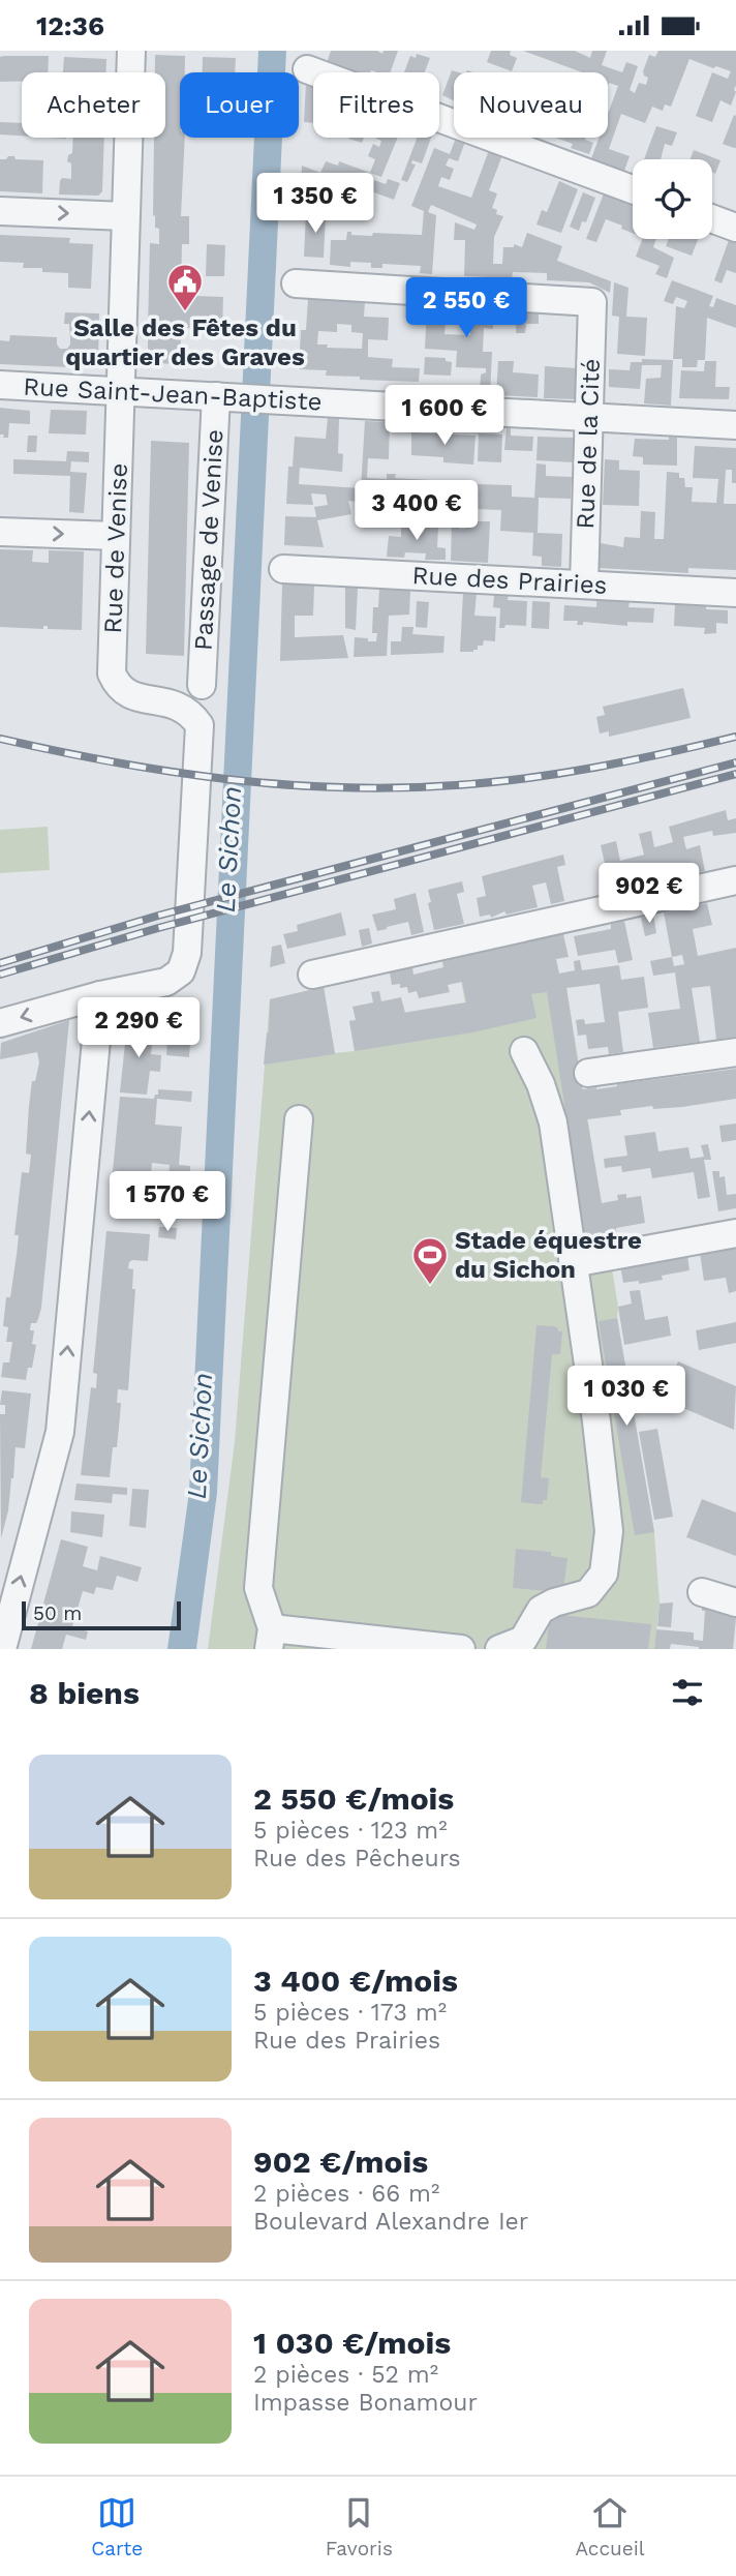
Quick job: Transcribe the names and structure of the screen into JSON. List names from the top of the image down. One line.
{"streets":{"street":["Rue Saint-Jean-Baptiste","Rue de la Cité","Passage de Venise","Rue de Venise","Rue des Prairies"]},"crossings":[["Rue Saint-Jean-Baptiste","Rue de la Cité"],["Rue Saint-Jean-Baptiste","Passage de Venise"],["Rue Saint-Jean-Baptiste","Rue de Venise"],["Rue de la Cité","Rue des Prairies"]],"water":["Le Sichon"],"places":{"public building":["Salle des Fêtes du quartier des Graves"],"sports":["Stade équestre du Sichon"]},"scale_bar":"50 m","page":{"status":"12:36","chip":["Acheter","Louer","Filtres","Nouveau"],"price":["1 350 €","2 550 €","1 600 €","3 400 €","902 €","2 290 €","1 570 €","1 030 €"],"scale":"50 m","heading":"8 biens","list":[{"name":"2 550 €/mois","note":"5 pièces · 123 m² · Rue des Pêcheurs"},{"name":"3 400 €/mois","note":"5 pièces · 173 m² · Rue des Prairies"},{"name":"902 €/mois","note":"2 pièces · 66 m² · Boulevard Alexandre Ier"},{"name":"1 030 €/mois","note":"2 pièces · 52 m² · Impasse Bonamour"}],"tabs":["Carte","Favoris","Accueil"]}}
